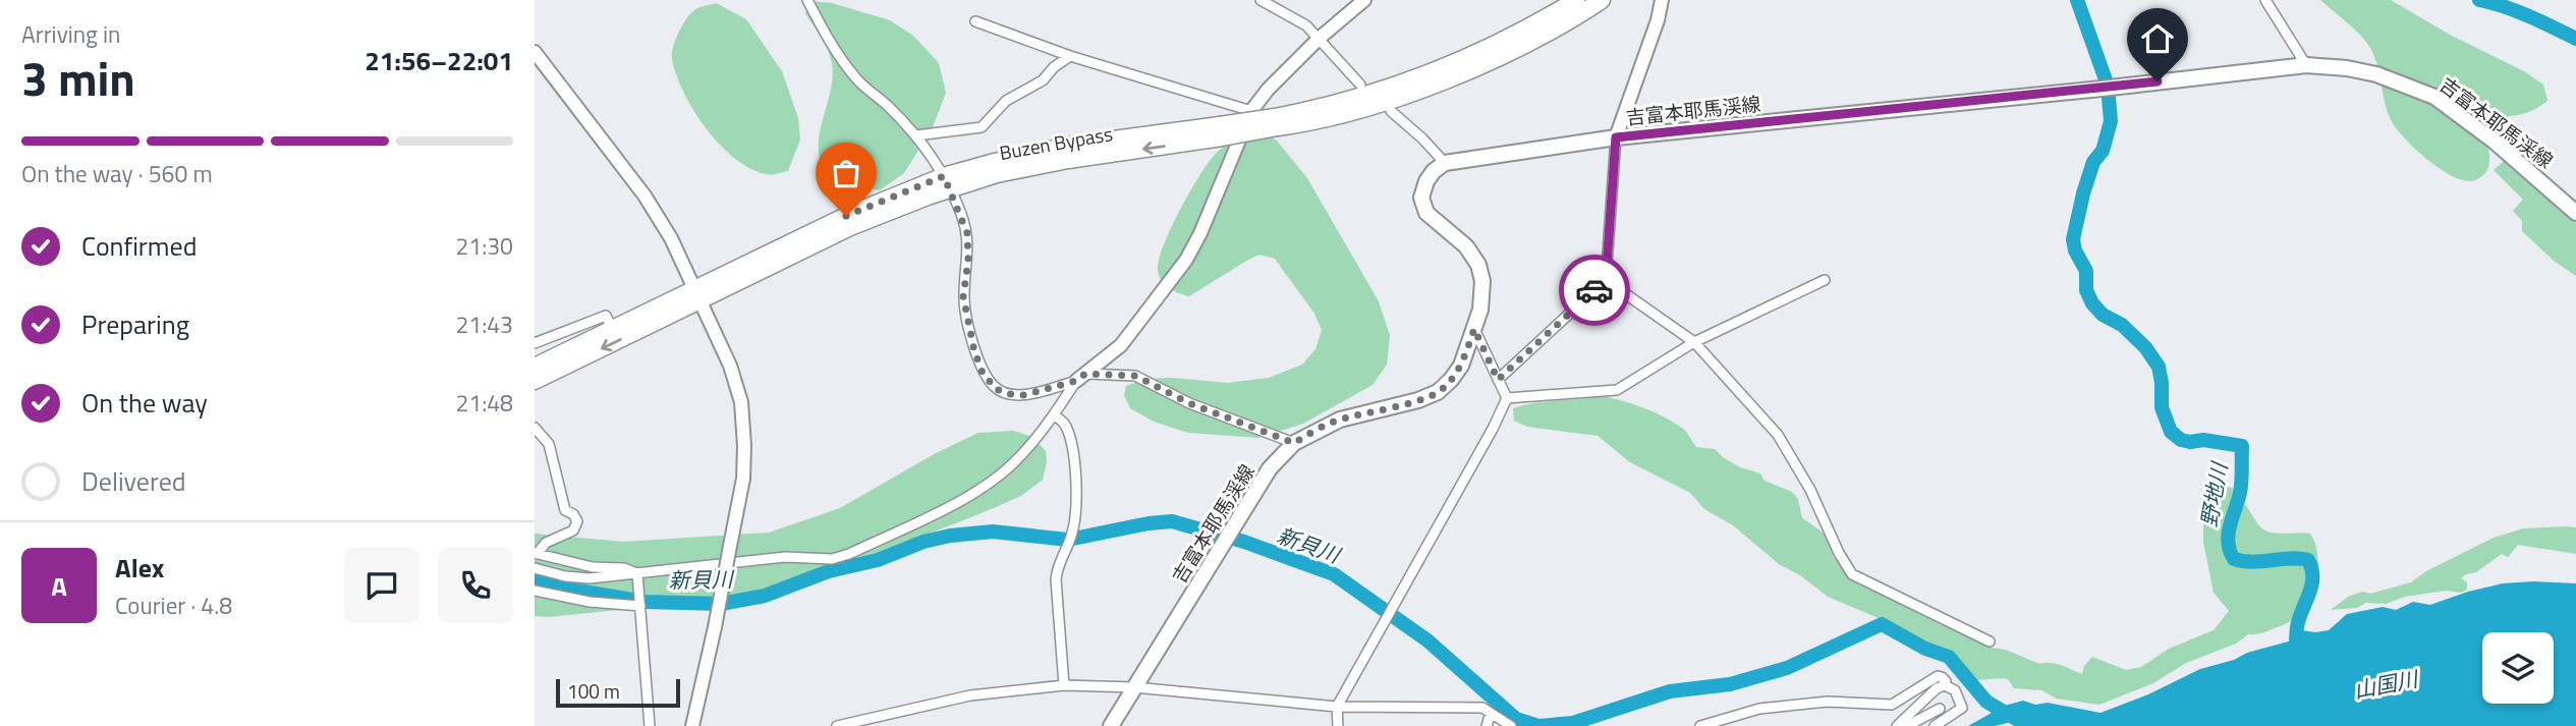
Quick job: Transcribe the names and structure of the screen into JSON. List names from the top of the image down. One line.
{"streets":{"highway":["Buzen Bypass"],"main road":["吉富本耶馬渓線"]},"water":["野地川","新貝川","山国川"],"scale_bar":"100 m","page":{"heading":["3 min","Arriving in","21:56–22:01"],"panel":["Alex","Courier · 4.8"],"bar":"On the way · 560 m","list":[["Confirmed","21:30"],["Preparing","21:43"],["On the way","21:48"],"Delivered"],"round":"A","scale":"100 m"}}
